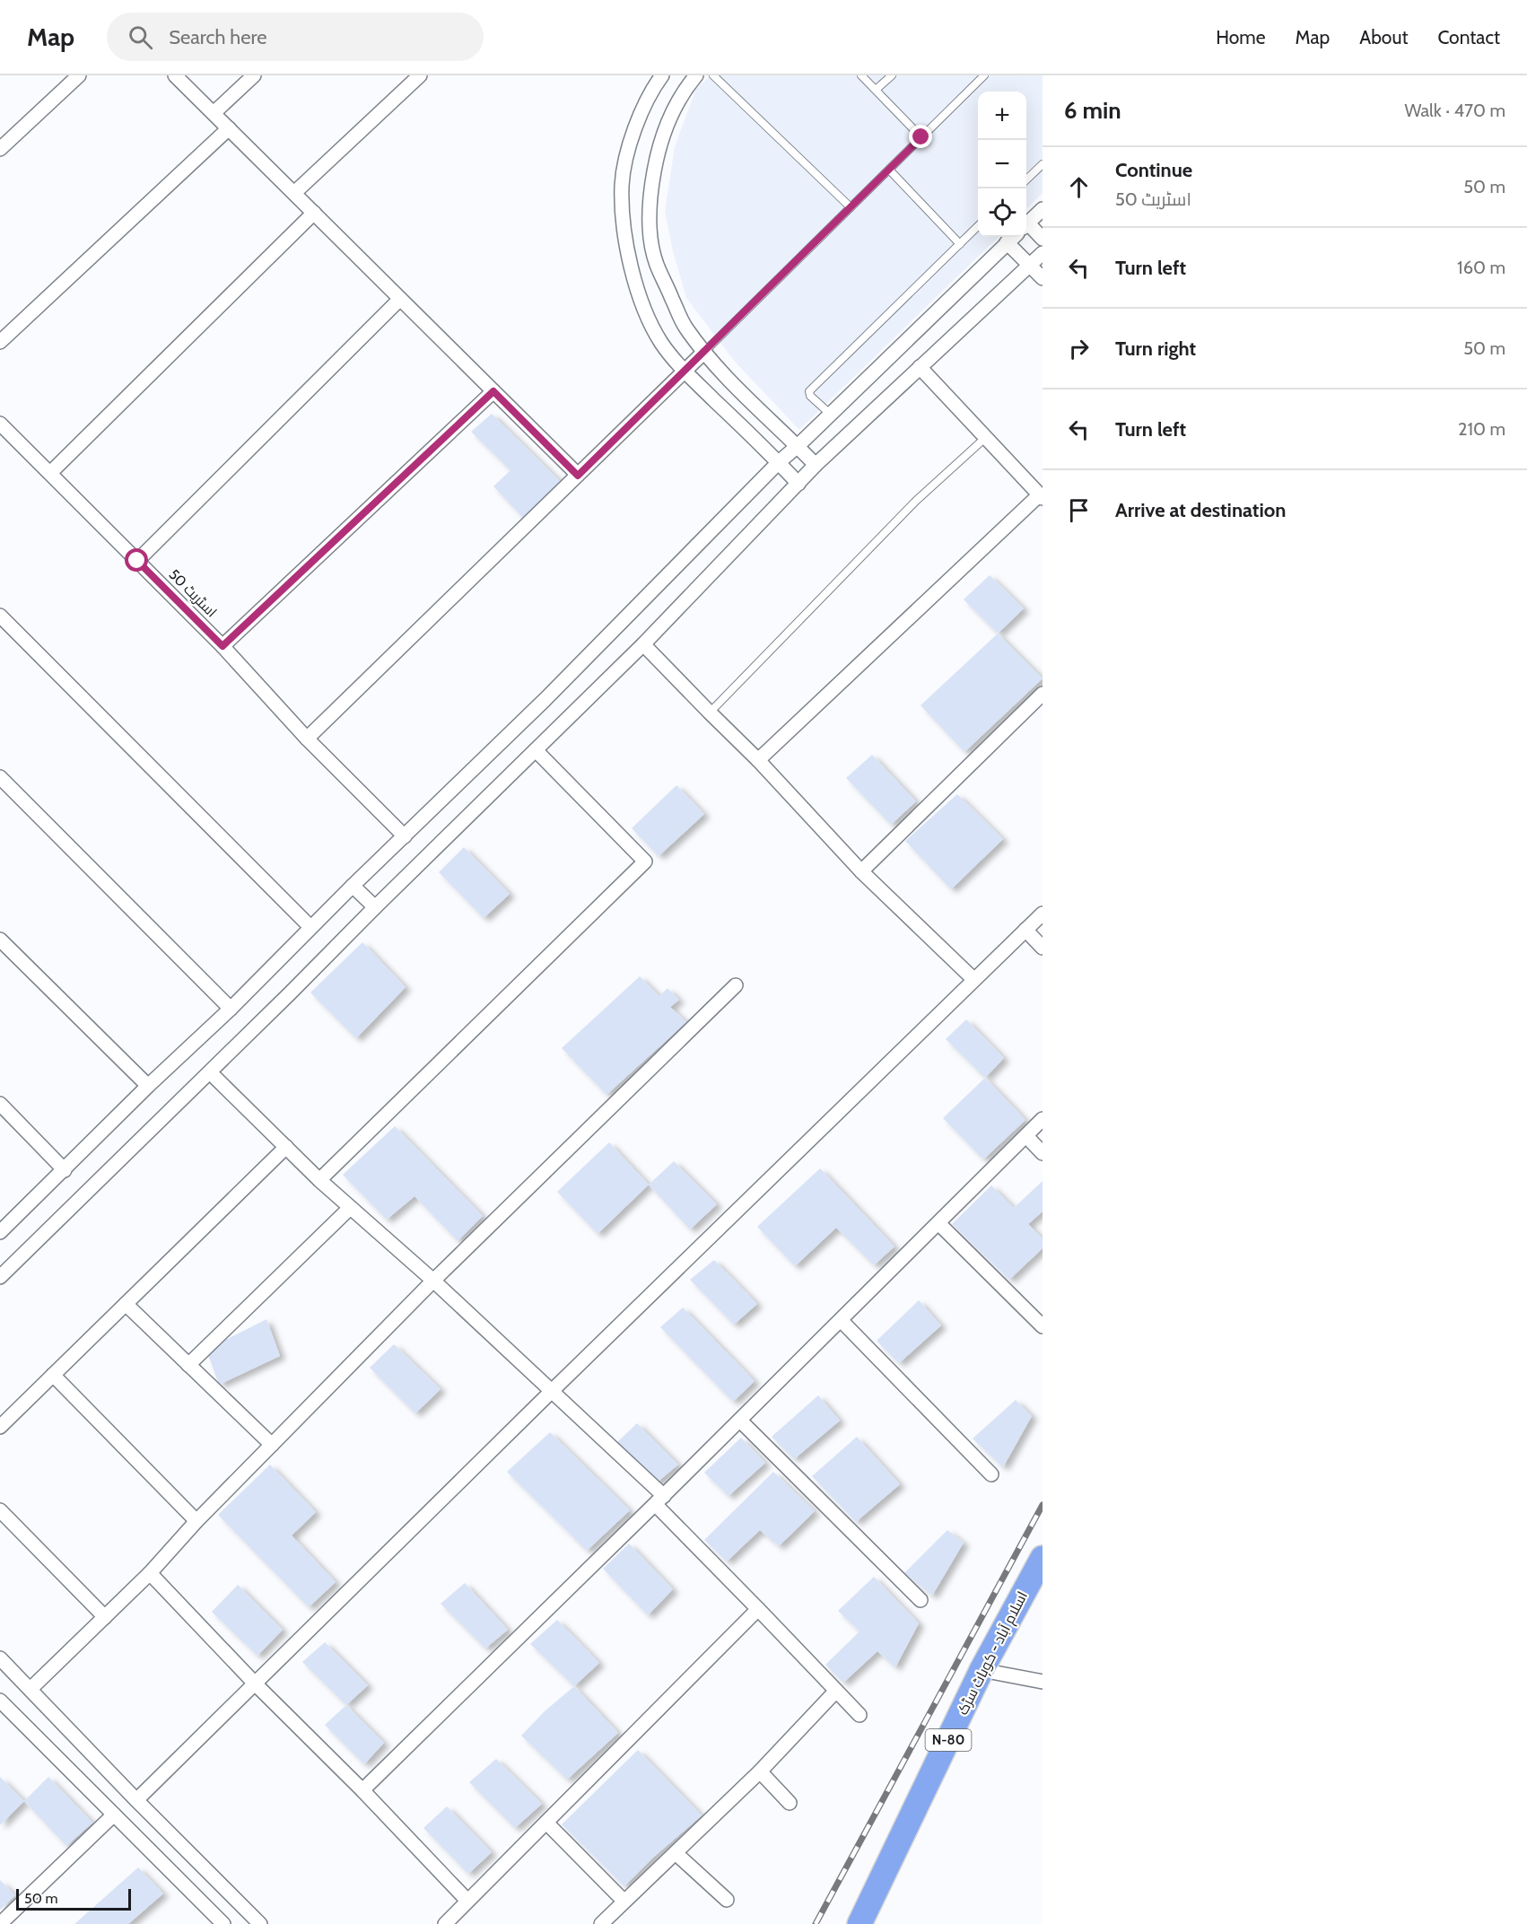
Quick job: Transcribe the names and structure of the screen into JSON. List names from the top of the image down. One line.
{"streets":{"highway":["اسلام آباد - کوہاٹ سڑک","N-80"],"street":["اسٹریٹ 50"]},"scale_bar":"50 m","page":{"header":"Map","search":"Search here","nav":["Home","Map","About","Contact"],"heading":["6 min","Walk · 470 m"],"map_buttons":["+","−"],"list":[["Continue","اسٹریٹ 50","50 m"],["Turn left","160 m"],["Turn right","50 m"],["Turn left","210 m"],"Arrive at destination"],"scale":"50 m"}}
